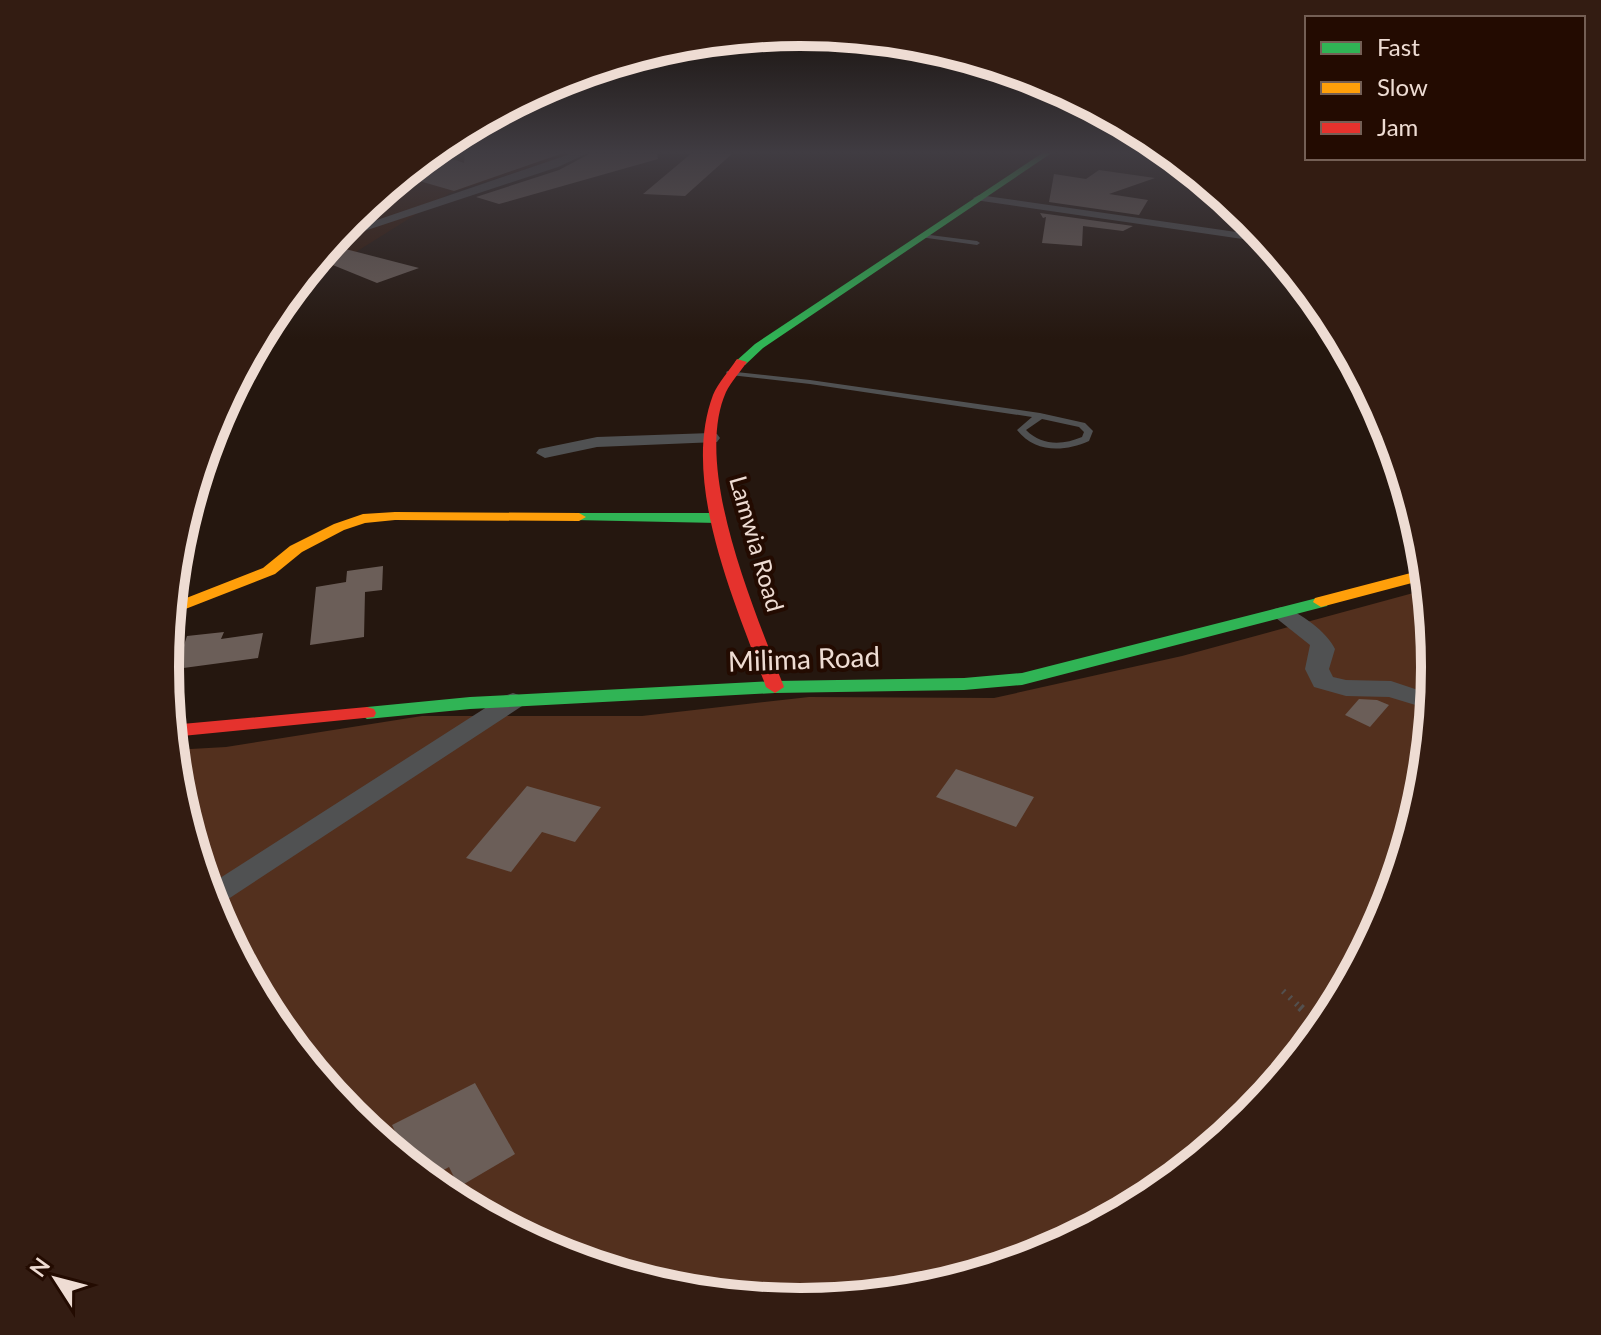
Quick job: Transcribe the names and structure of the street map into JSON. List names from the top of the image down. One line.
{"streets":{"street":["Lamwia Road","Milima Road"]},"crossings":[["Lamwia Road","Milima Road"]],"legend":["Fast","Slow","Jam"],"north":"top left"}
